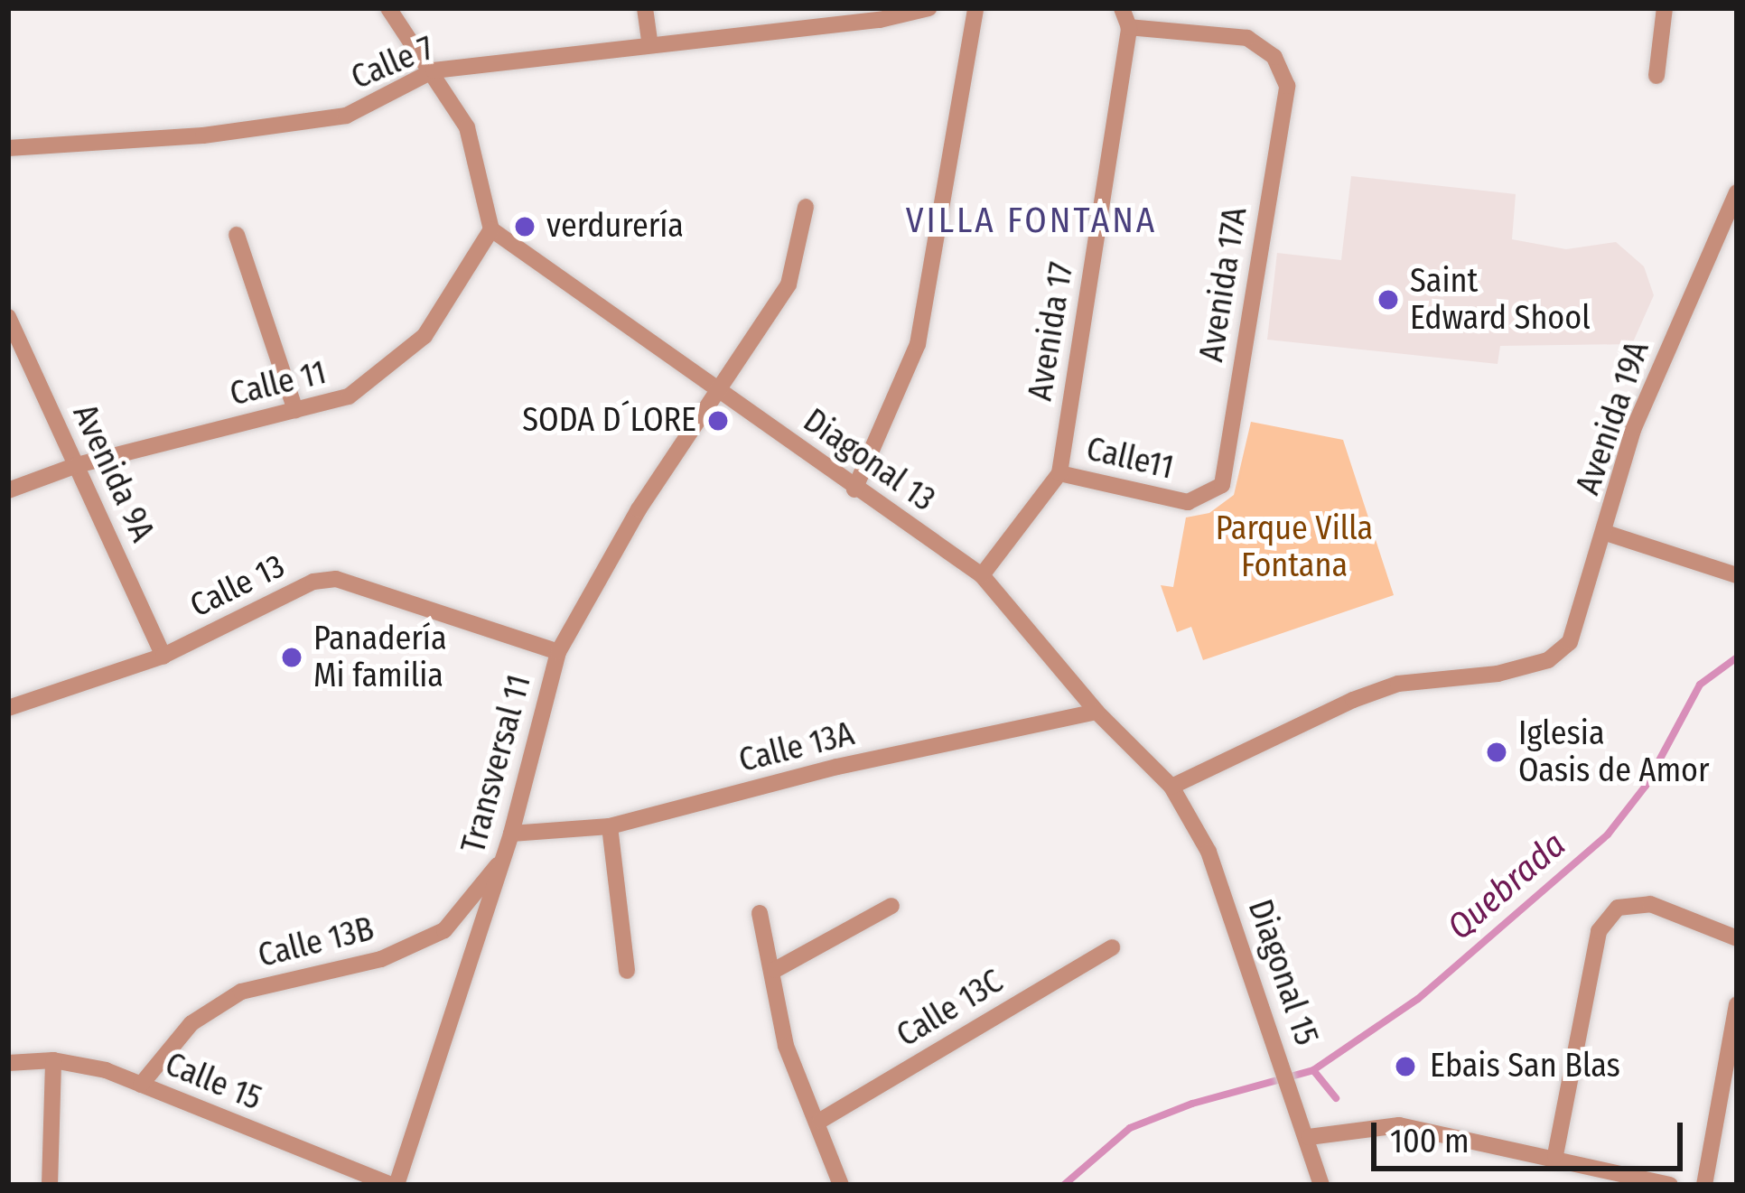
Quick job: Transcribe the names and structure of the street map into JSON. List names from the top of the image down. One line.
{"streets":{"street":["Calle 7","Avenida 17A","Avenida 17","Calle 11","Avenida 19A","Calle11","Diagonal 13","Avenida 9A","Calle 13","Calle 13A","Transversal 11","Calle 13B","Diagonal 15","Calle 13C","Calle 15"]},"crossings":[["Avenida 17A","Avenida 17"],["Avenida 17A","Calle11"],["Avenida 17","Calle11"],["Avenida 17","Diagonal 13"],["Calle 11","Diagonal 13"],["Calle 11","Avenida 9A"],["Avenida 19A","Diagonal 13"],["Avenida 19A","Diagonal 15"],["Diagonal 13","Calle 13A"],["Diagonal 13","Transversal 11"],["Diagonal 13","Diagonal 15"],["Avenida 9A","Calle 13"],["Calle 13","Transversal 11"],["Calle 13A","Transversal 11"],["Transversal 11","Calle 13B"],["Transversal 11","Calle 15"],["Calle 13B","Calle 15"]],"districts":["VILLA FONTANA"],"water":["Quebrada"],"parks":["Parque Villa Fontana"],"places":["verdurería","Saint Edward Shool","SODA D´LORE","Panadería Mi familia","Iglesia Oasis de Amor","Ebais San Blas"],"scale_bar":"100 m"}
